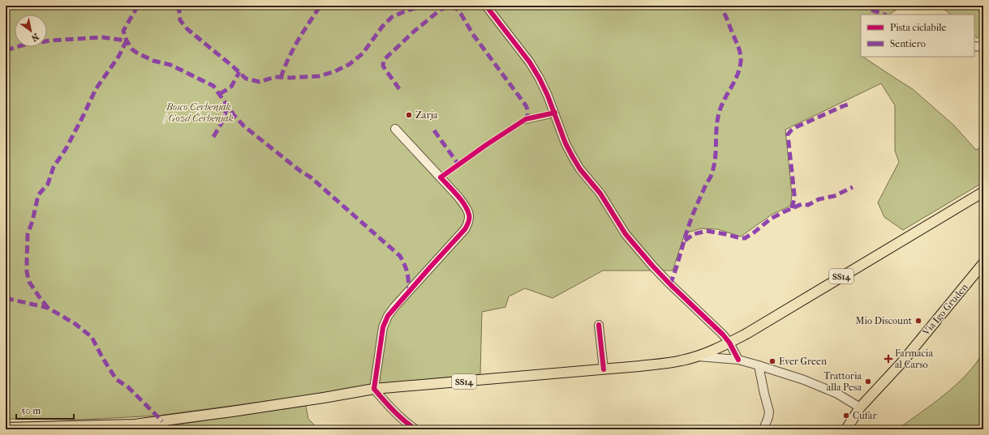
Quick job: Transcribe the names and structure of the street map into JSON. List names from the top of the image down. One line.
{"streets":{"main road":["SS14","Via Igo Gruden"]},"parks":["Bosco Cerbenjak / Gozd Čerbenjak"],"places":{"other":["Zarja","Mio Discount","Ever Green","Trattoria alla Pesa","Cufar"],"health":["Farmacia al Carso"]},"legend":["Pista ciclabile","Sentiero"],"scale_bar":"50 m","north":"bottom right"}
